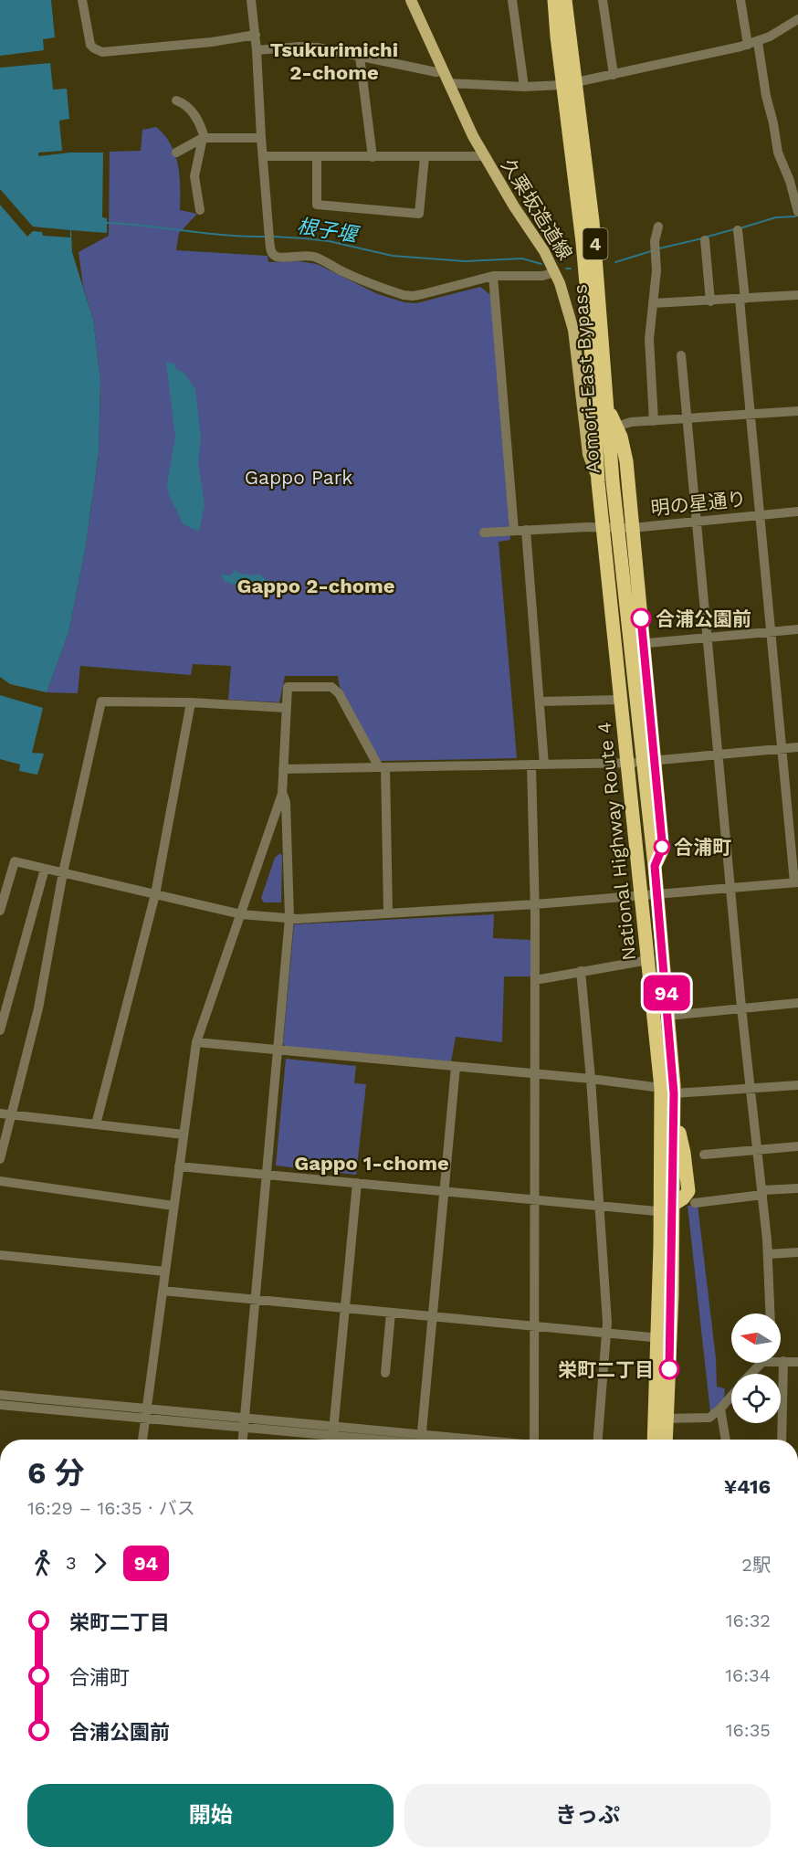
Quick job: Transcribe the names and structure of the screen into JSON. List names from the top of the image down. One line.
{"streets":{"highway":["4","Aomori-East Bypass","National Highway Route 4"],"main road":["久栗坂造道線"],"street":["明の星通り"]},"crossings":[["久栗坂造道線","Aomori-East Bypass"],["4","Aomori-East Bypass"],["4","明の星通り"],["4","National Highway Route 4"],["Aomori-East Bypass","明の星通り"],["Aomori-East Bypass","National Highway Route 4"],["明の星通り","National Highway Route 4"]],"districts":["Tsukurimichi 2-chome","Gappo 2-chome","Gappo 1-chome"],"water":["根子堰"],"parks":["Gappo Park"],"places":["合浦公園前","合浦町","栄町二丁目"],"lines":["bus line 94"],"north":"left","page":{"on_map":"94","heading":["6 分","16:29 – 16:35 · バス","¥416"],"legs":["3","94","2駅"],"list":[{"name":"栄町二丁目","value":"16:32"},{"name":"合浦町","value":"16:34"},{"name":"合浦公園前","value":"16:35"}],"buttons":["開始","きっぷ"]}}
